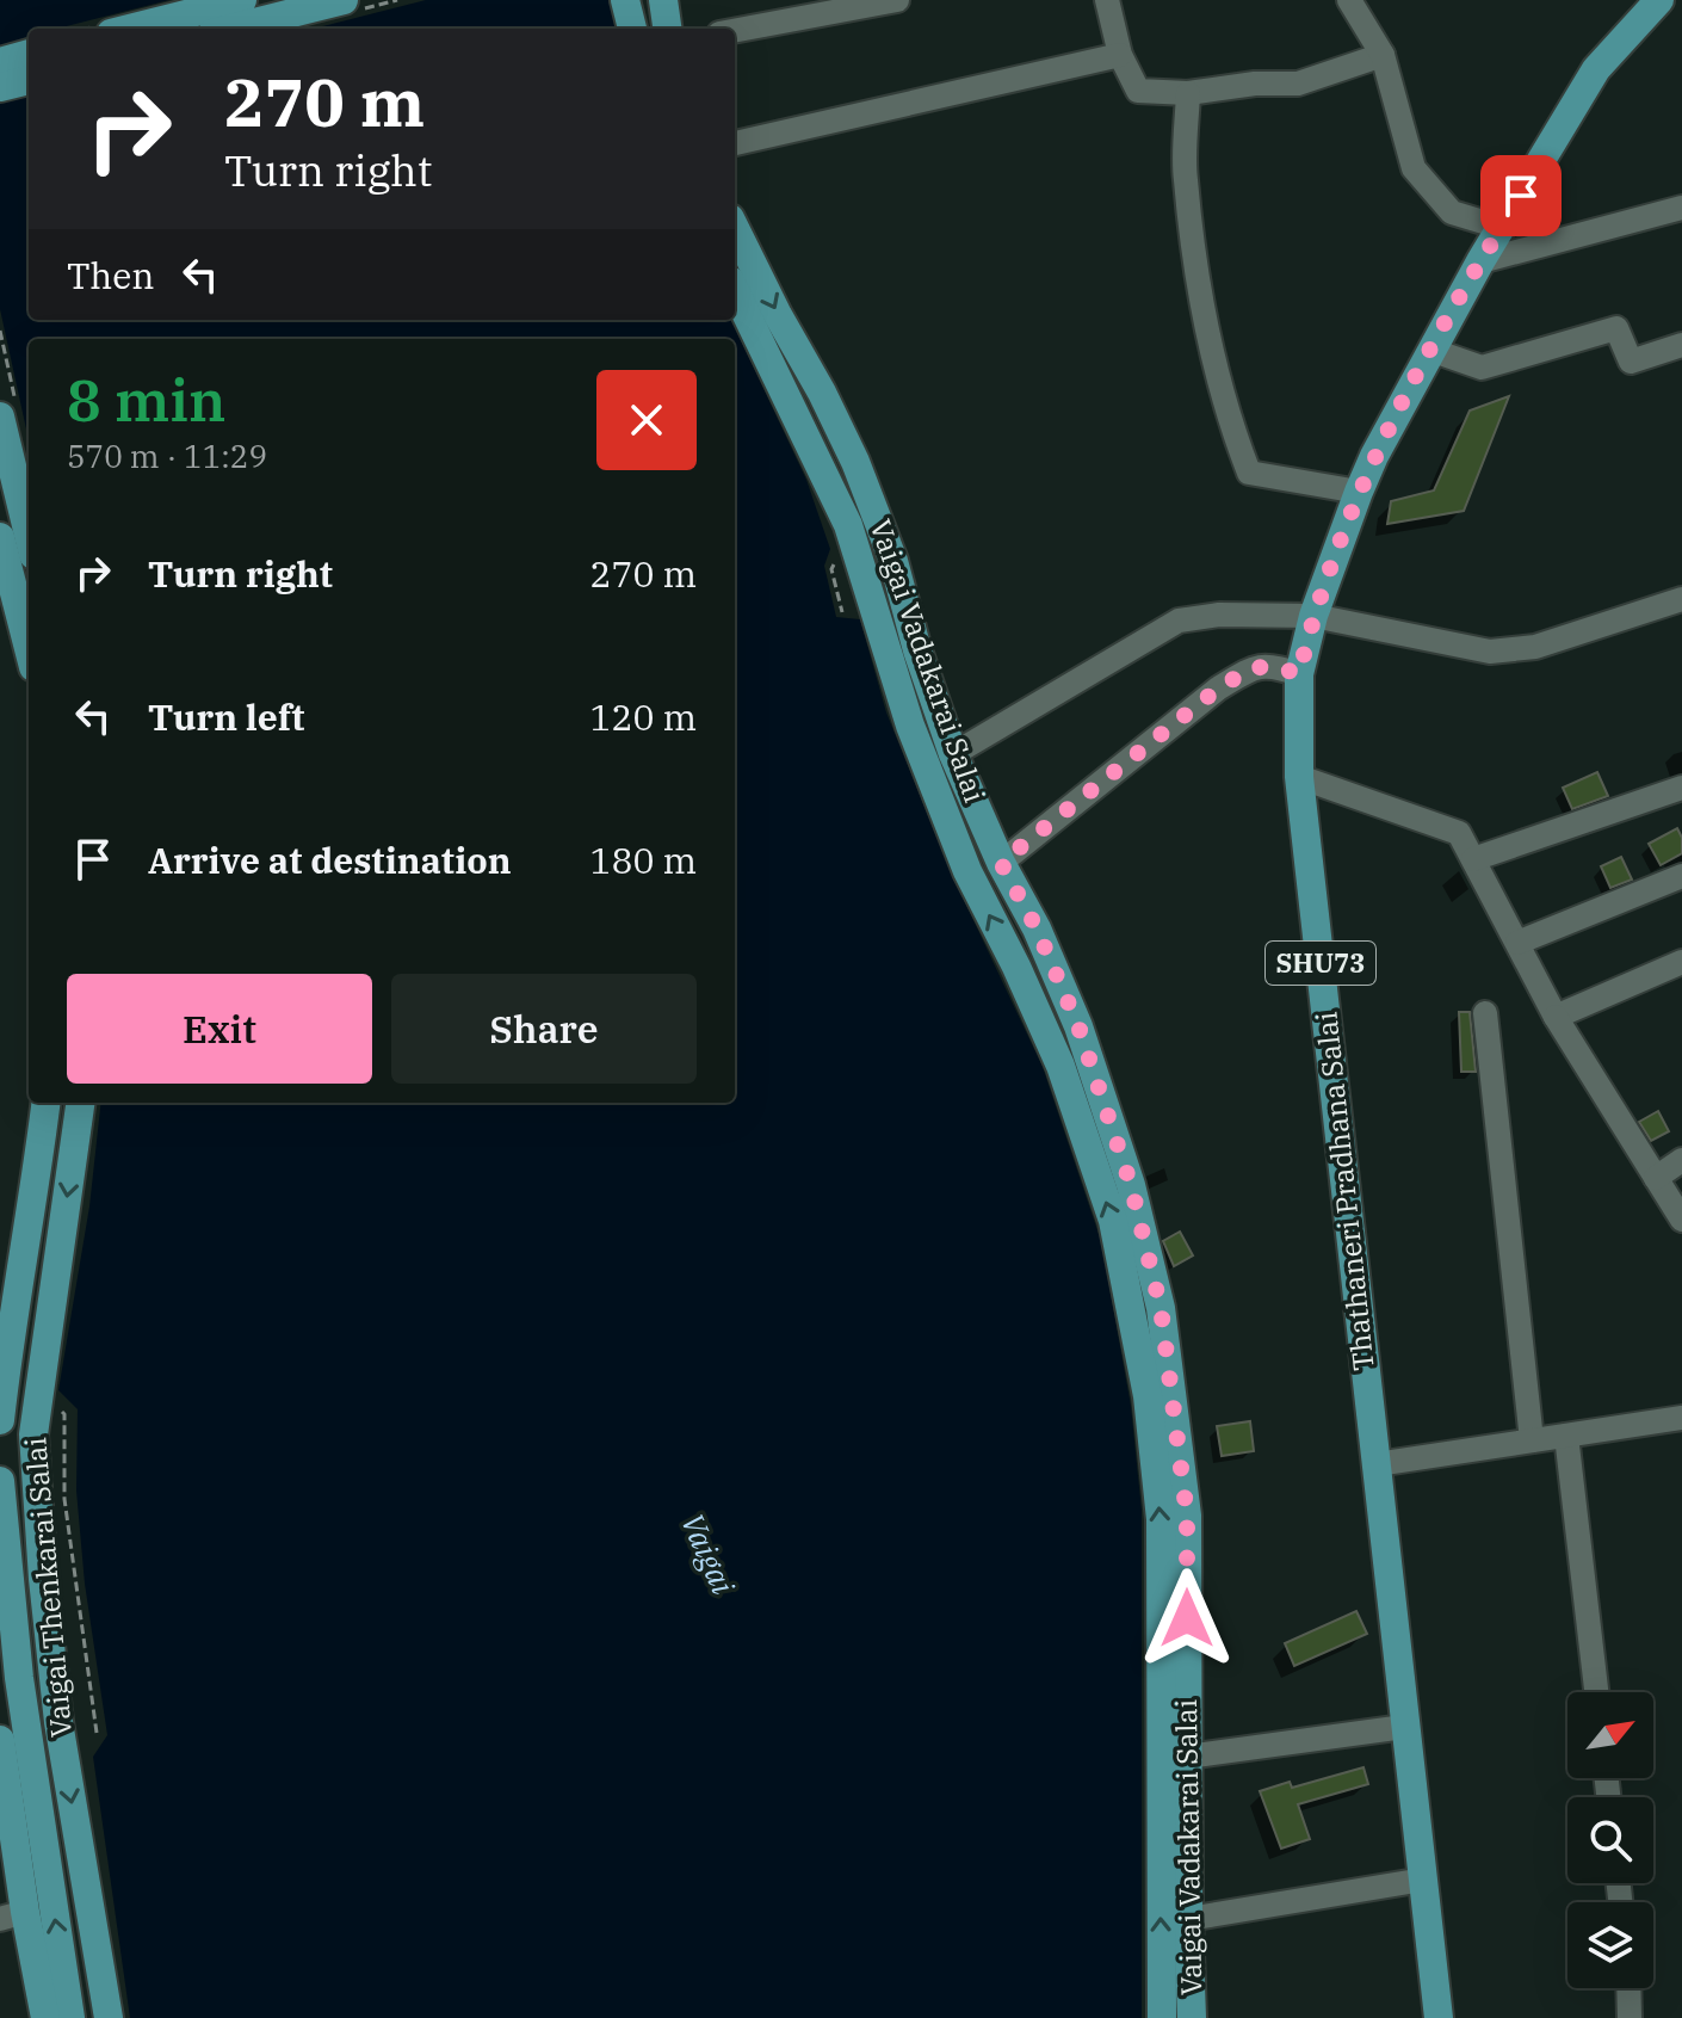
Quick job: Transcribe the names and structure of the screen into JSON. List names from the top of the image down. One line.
{"streets":{"main road":["Vaigai Vadakarai Salai","SHU73","Thathaneri Pradhana Salai","Vaigai Thenkarai Salai"]},"water":["Vaigai"],"north":"top right","page":{"turn":["270 m","Turn right"],"then":"Then","heading":["8 min","570 m · 11:29"],"list":[{"name":"Turn right","value":"270 m"},{"name":"Turn left","value":"120 m"},{"name":"Arrive at destination","value":"180 m"}],"buttons":["Exit","Share"]}}
